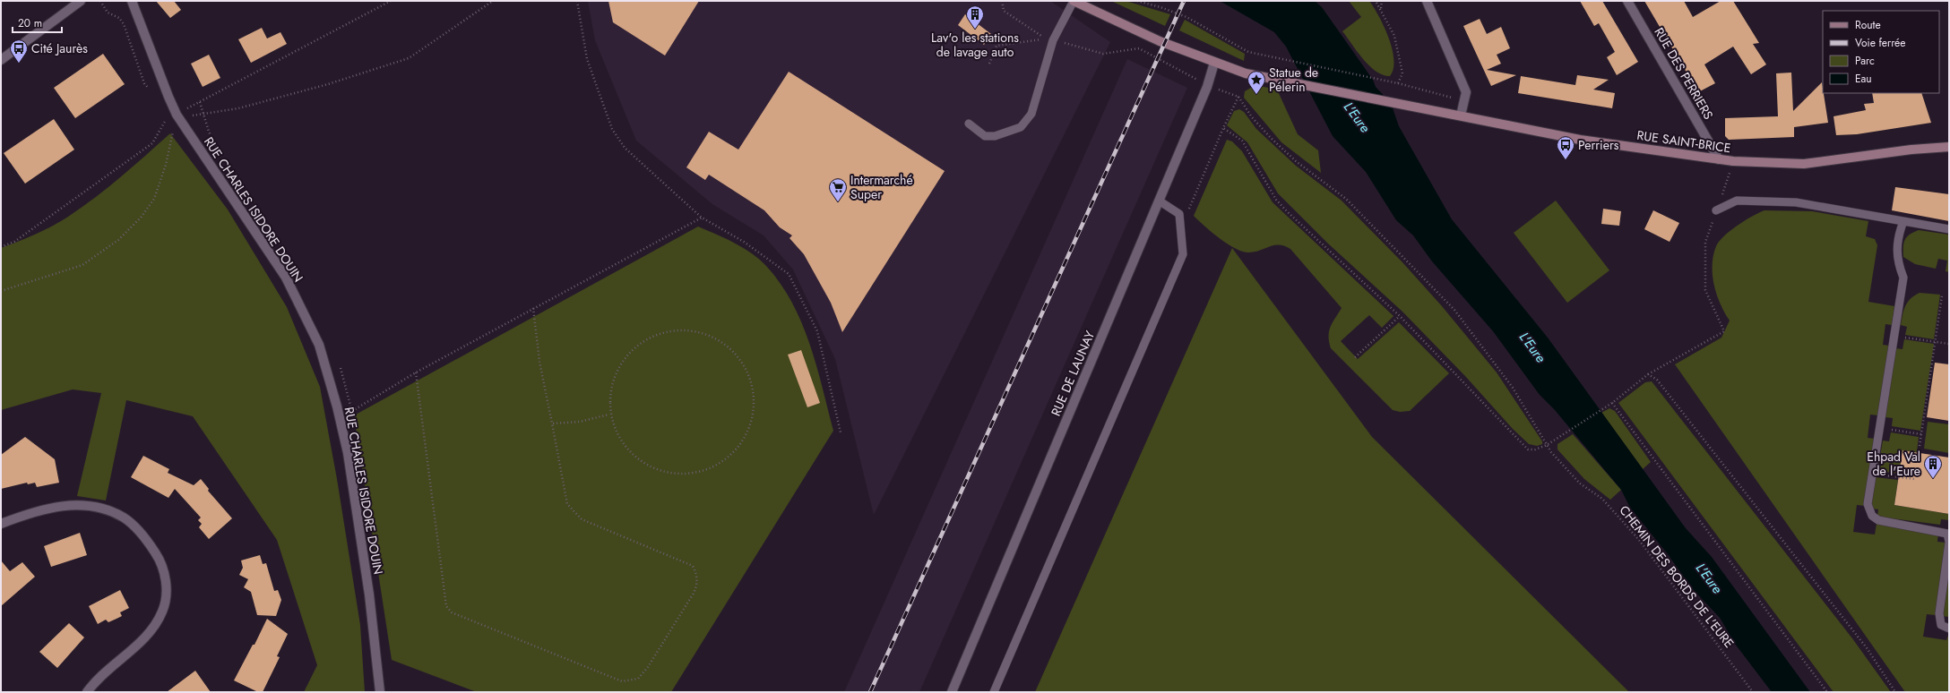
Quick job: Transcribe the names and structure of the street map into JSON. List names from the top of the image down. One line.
{"streets":{"main road":["RUE SAINT-BRICE"],"street":["RUE DES PERRIERS","RUE CHARLES ISIDORE DOUIN","RUE DE LAUNAY"],"path":["CHEMIN DES BORDS DE L'EURE"]},"crossings":[["RUE DES PERRIERS","RUE SAINT-BRICE"],["RUE SAINT-BRICE","RUE DE LAUNAY"]],"water":["L'Eure"],"places":{"building":["Lav'o les stations de lavage auto","Ehpad Val de l'Eure"],"bus stop":["Cité Jaurès","Perriers"],"place":["Statue de Pélerin"],"supermarket":["Intermarché Super"]},"legend":["Route","Voie ferrée","Parc","Eau"],"scale_bar":"20 m"}
